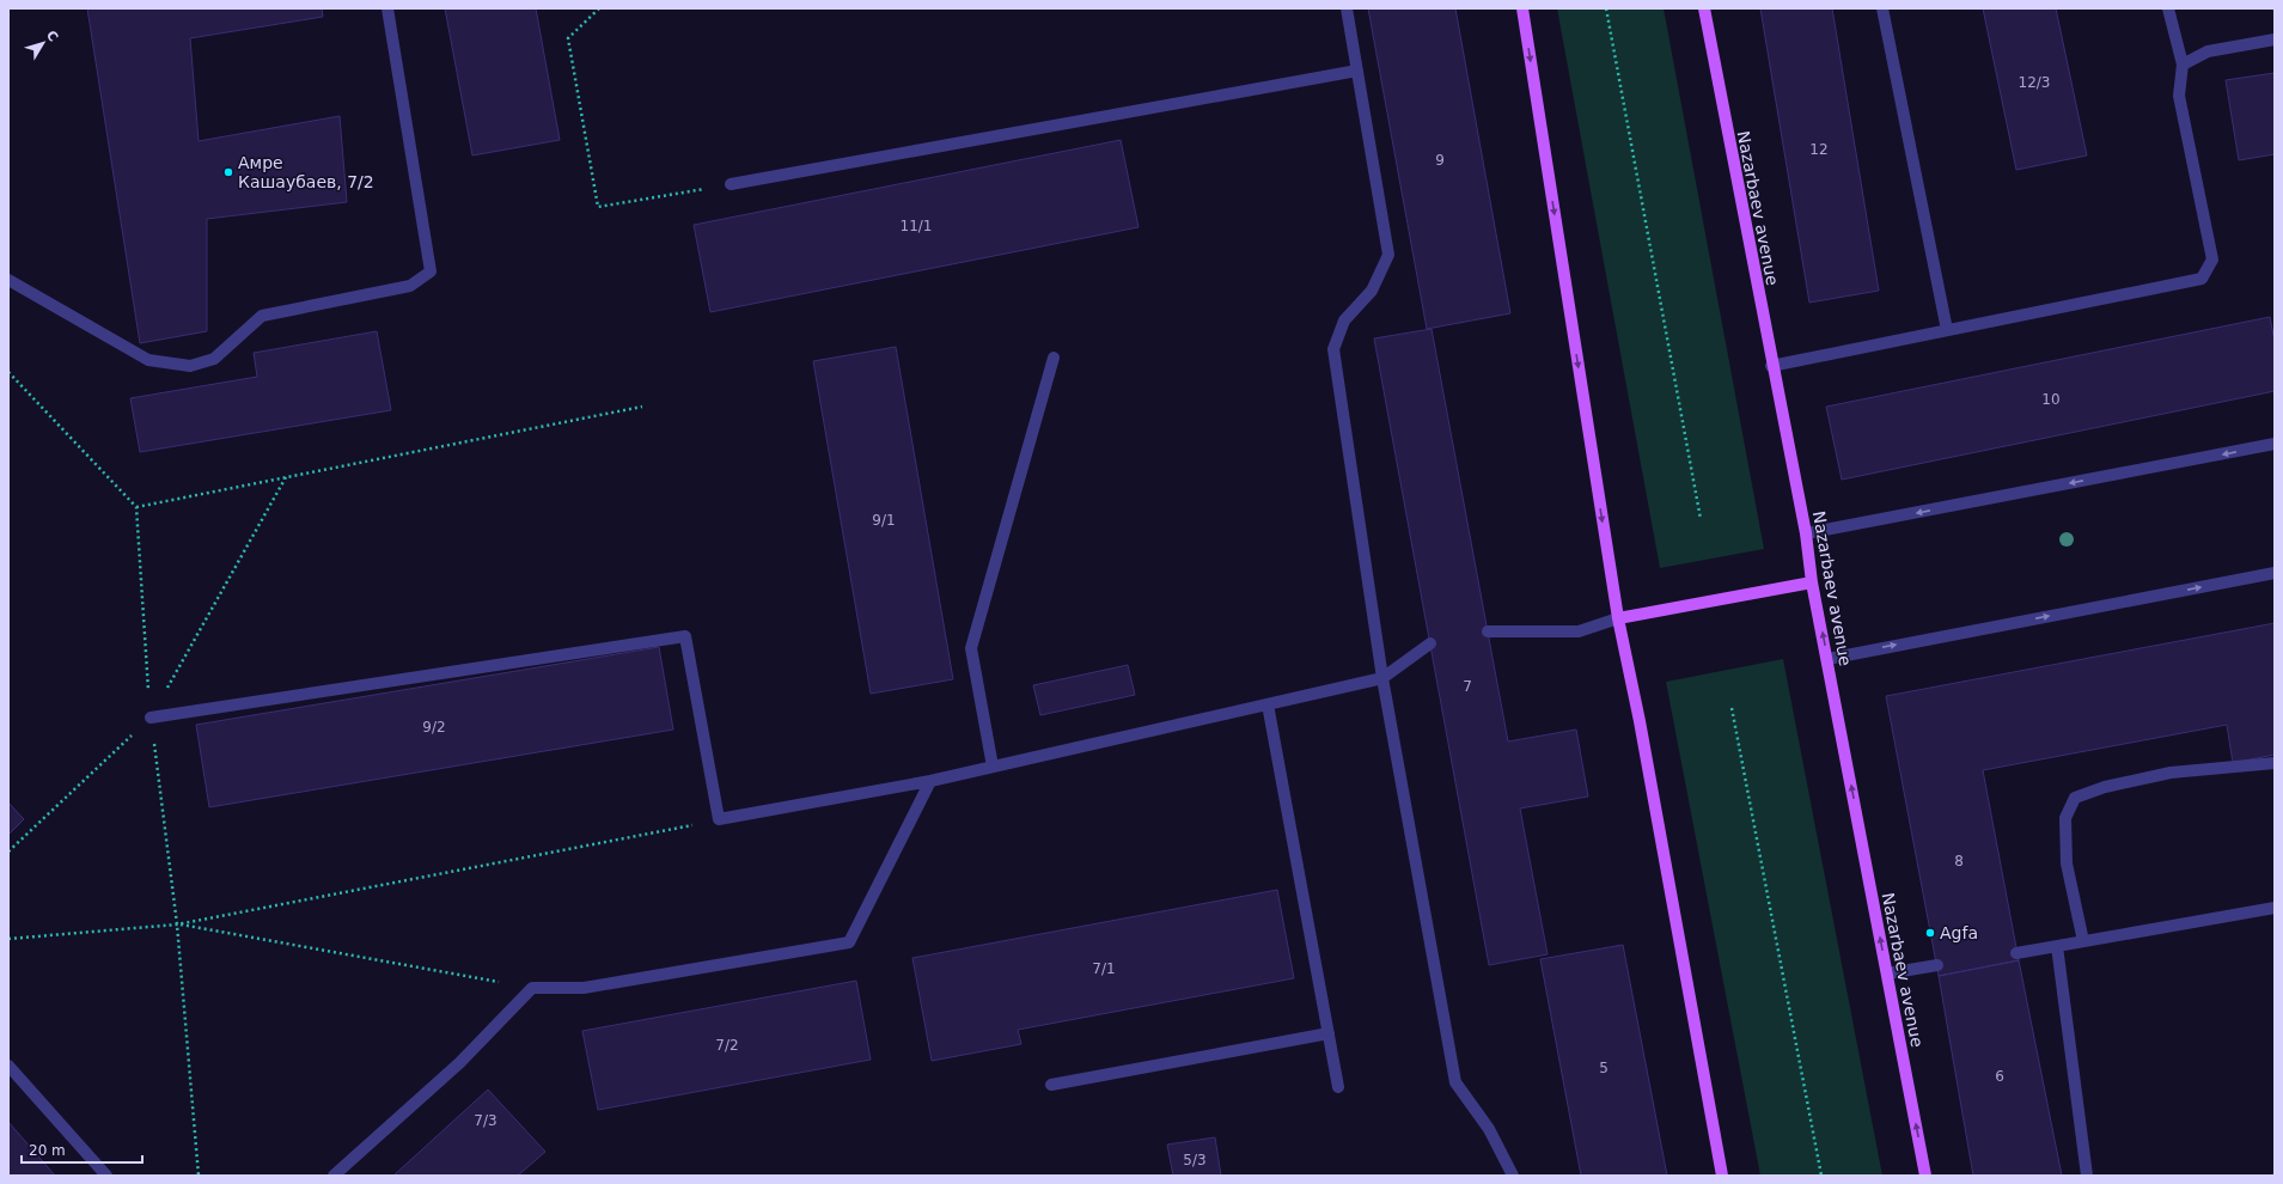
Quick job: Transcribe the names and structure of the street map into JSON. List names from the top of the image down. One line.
{"streets":{"main road":["Nazarbaev avenue"]},"one_way":["Nazarbaev avenue"],"places":["Амре Кашаубаев, 7/2","Agfa"],"house_numbers":["12/3","12","9","11/1","10","9/1","7","9/2","8","7/1","7/2","5","6","7/3","5/3"],"scale_bar":"20 m","north":"top right"}
